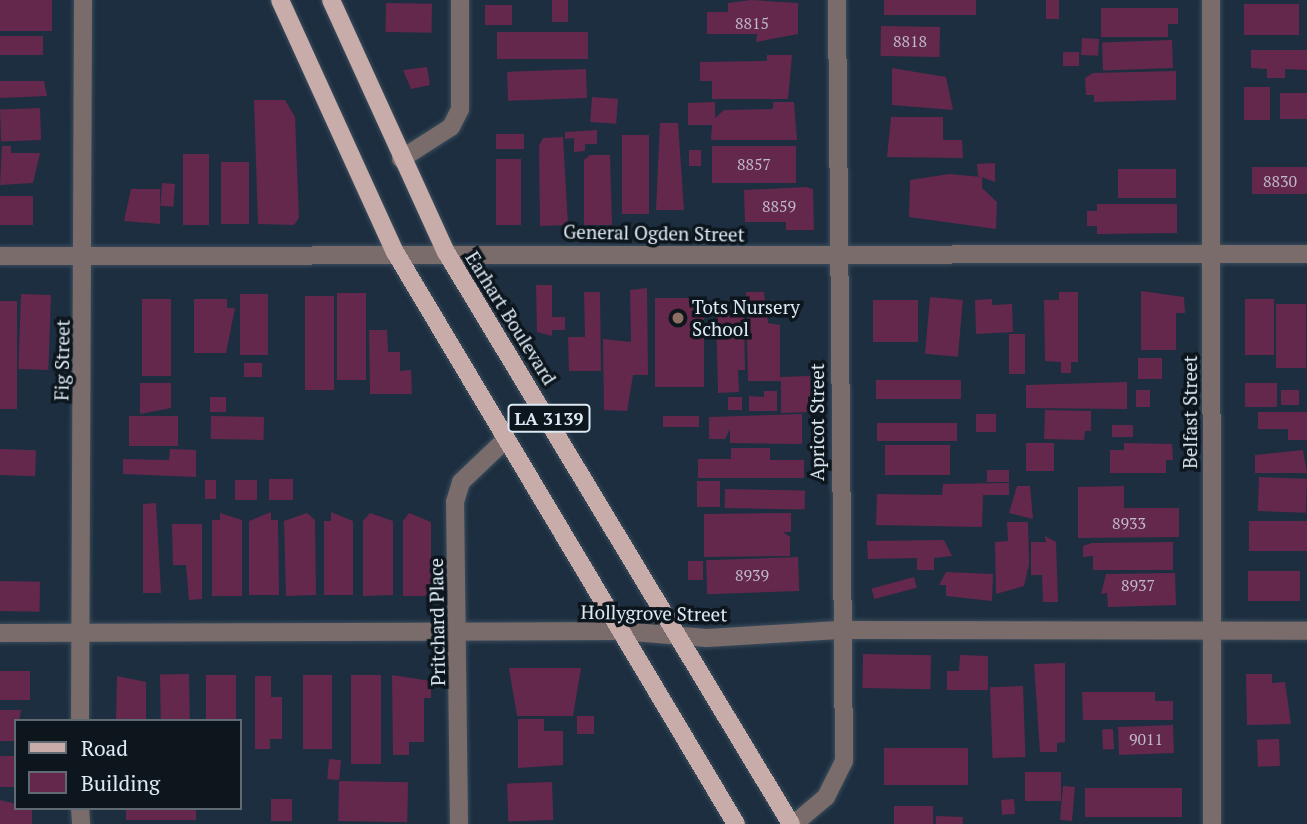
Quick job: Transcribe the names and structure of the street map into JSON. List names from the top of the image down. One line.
{"streets":{"main road":["Earhart Boulevard","LA 3139"],"street":["General Ogden Street","Fig Street","Belfast Street","Apricot Street","Hollygrove Street","Pritchard Place"]},"crossings":[["General Ogden Street","Earhart Boulevard"],["General Ogden Street","Fig Street"],["General Ogden Street","Belfast Street"],["General Ogden Street","LA 3139"],["General Ogden Street","Apricot Street"],["Earhart Boulevard","Apricot Street"],["Earhart Boulevard","Hollygrove Street"],["Fig Street","Hollygrove Street"],["Belfast Street","Hollygrove Street"],["LA 3139","Hollygrove Street"],["LA 3139","Pritchard Place"],["Apricot Street","Hollygrove Street"],["Hollygrove Street","Pritchard Place"]],"places":["Tots Nursery School"],"house_numbers":["8815","8818","8857","8830","8859","8933","8939","8937","9011"],"legend":["Road","Building"]}
